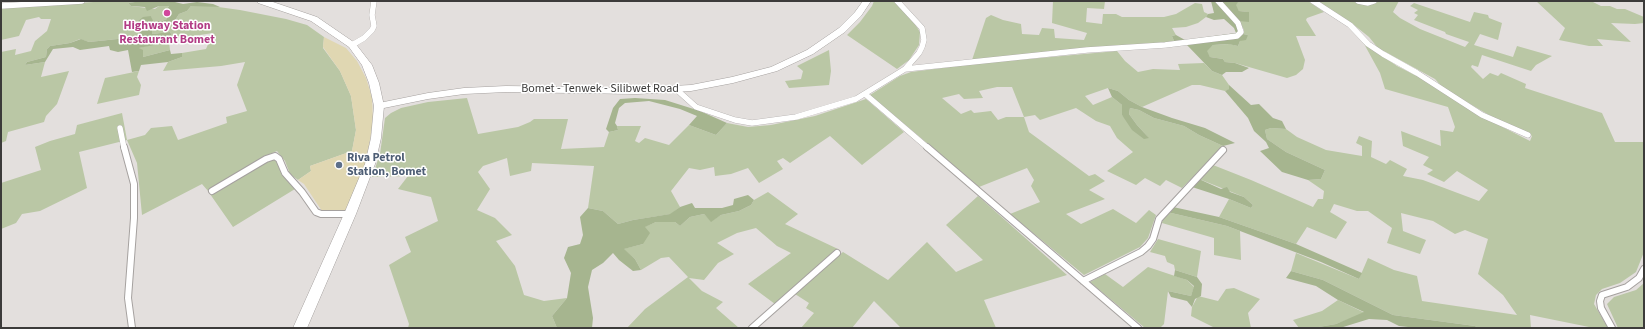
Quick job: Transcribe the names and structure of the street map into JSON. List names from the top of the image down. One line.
{"streets":{"main road":["Bomet - Tenwek - Silibwet Road"]},"places":["Highway Station Restaurant Bomet","Riva Petrol Station, Bomet"]}
